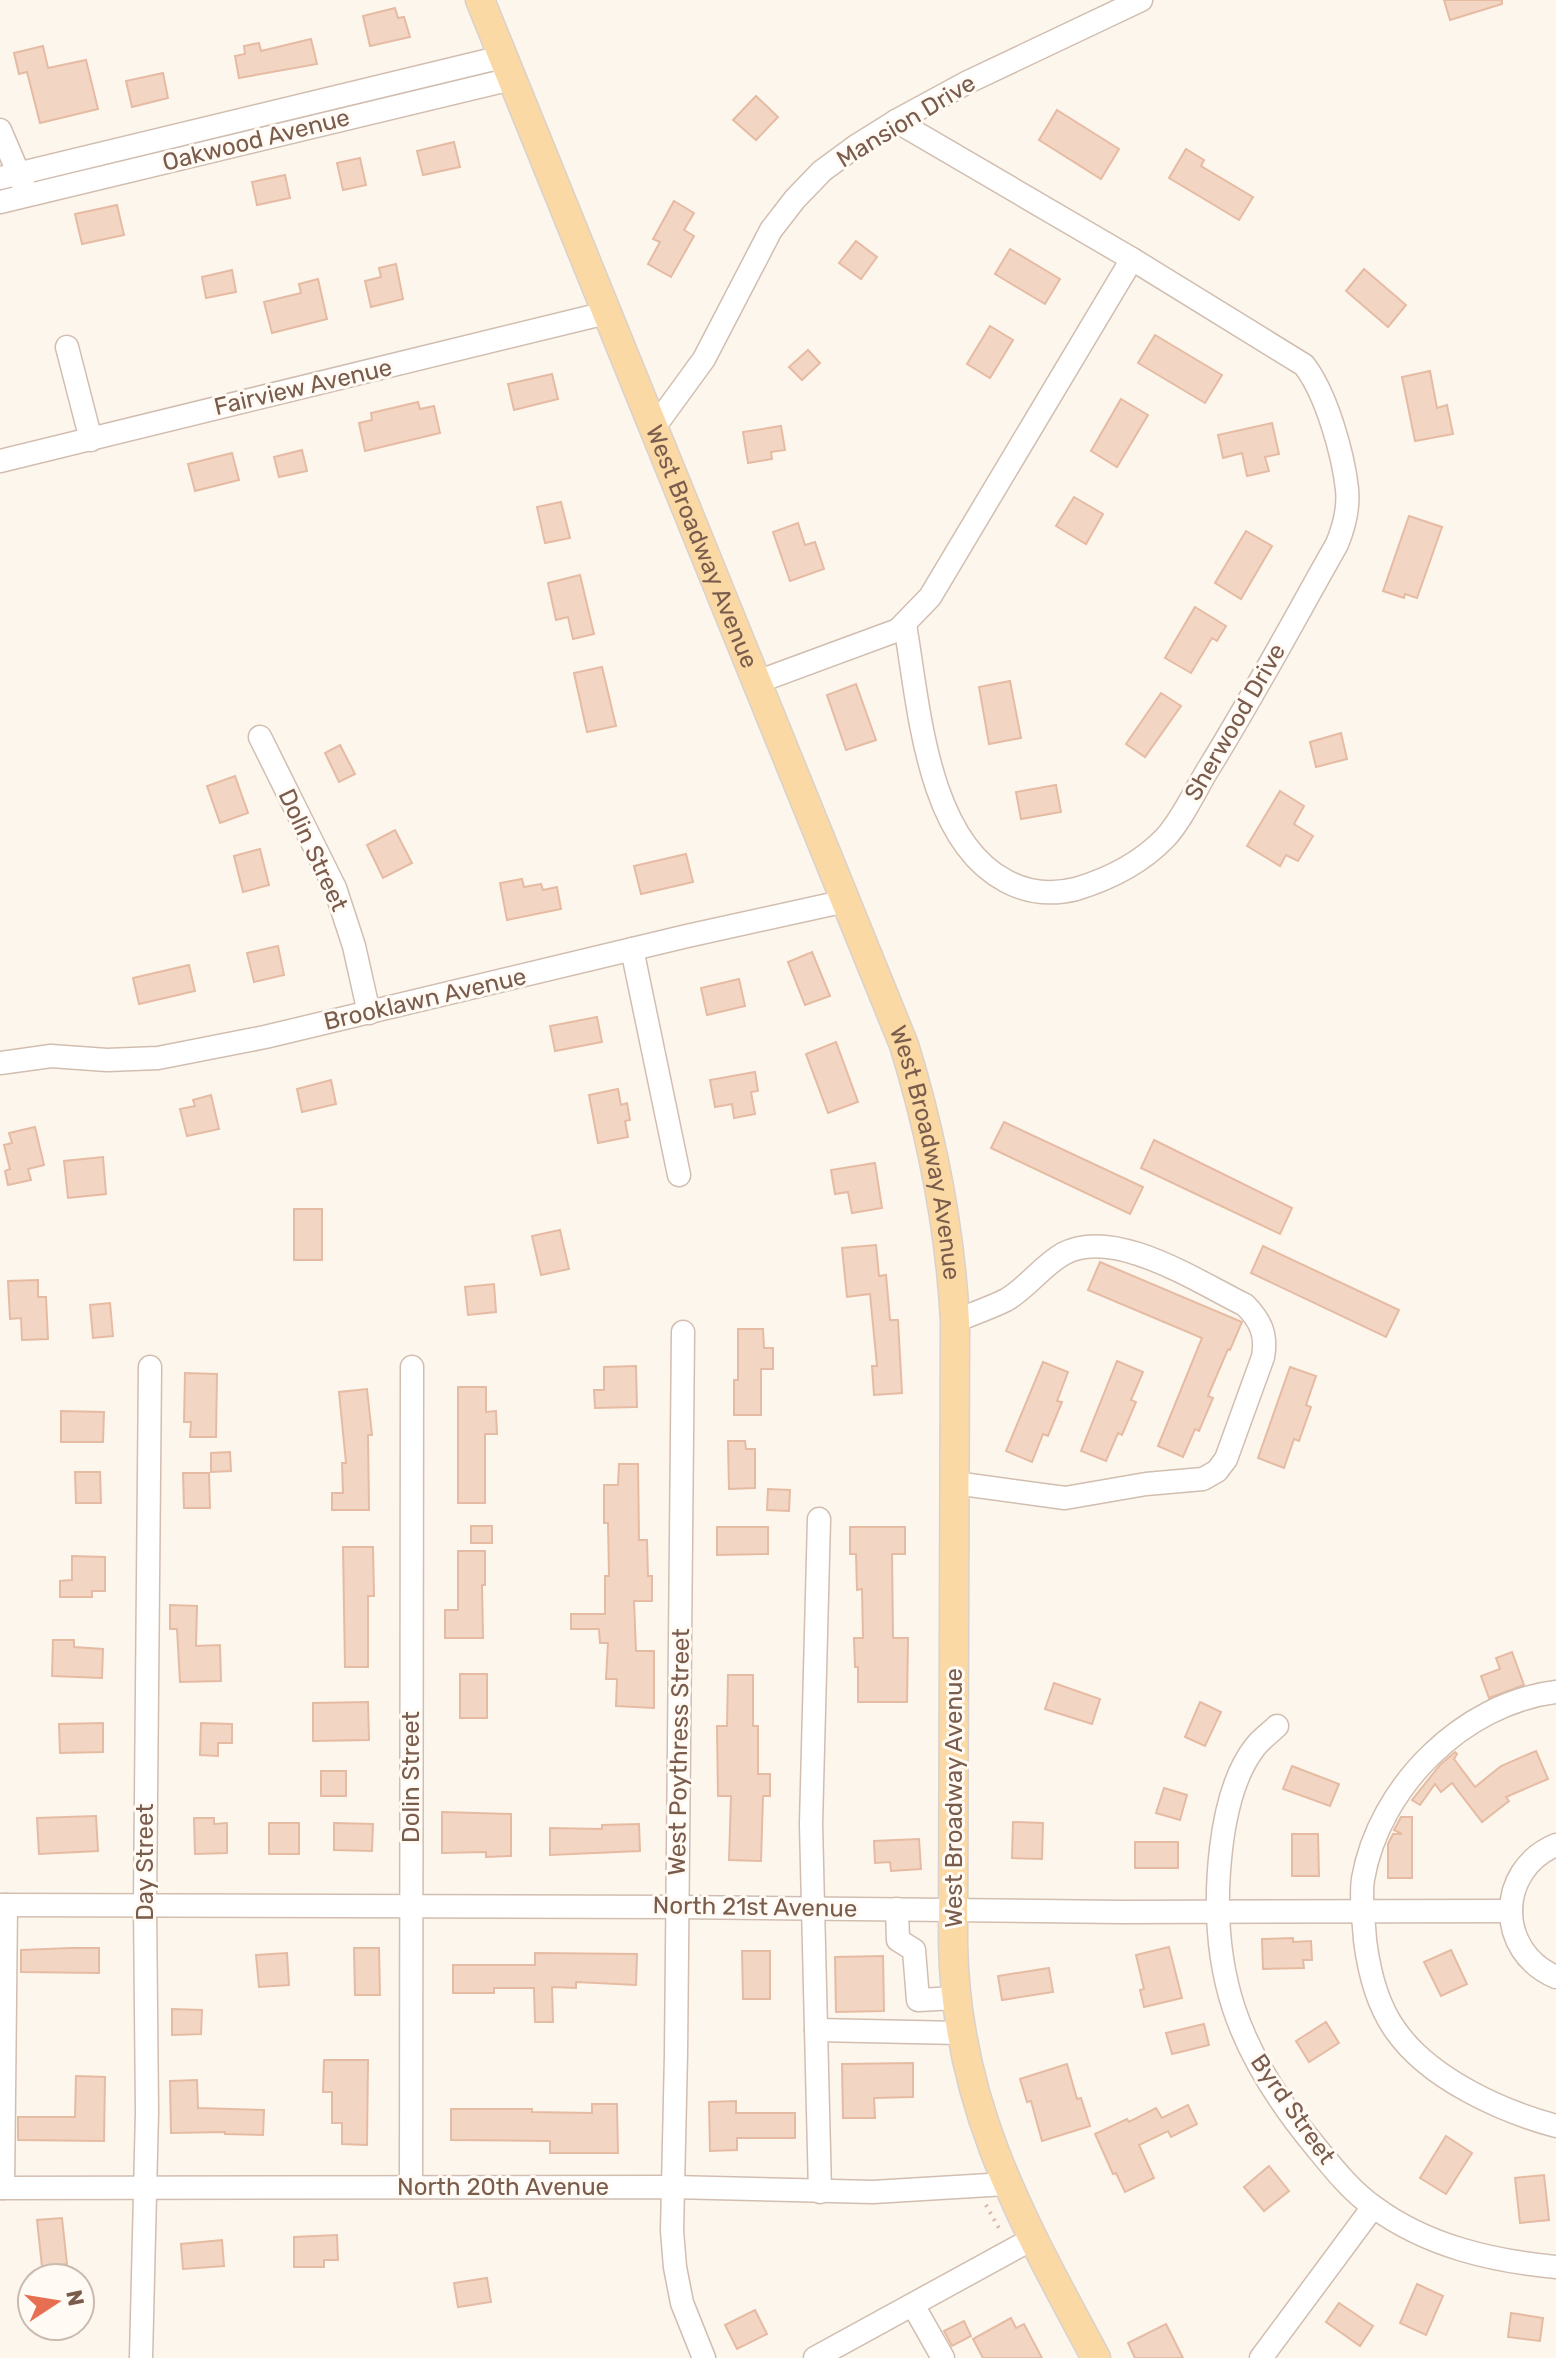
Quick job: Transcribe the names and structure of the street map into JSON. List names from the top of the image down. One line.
{"streets":{"main road":["West Broadway Avenue"],"street":["Mansion Drive","Oakwood Avenue","Fairview Avenue","Sherwood Drive","Dolin Street","Brooklawn Avenue","West Poythress Street","Day Street","North 21st Avenue","Byrd Street","North 20th Avenue"]},"crossings":[["Mansion Drive","West Broadway Avenue"],["Mansion Drive","Sherwood Drive"],["Oakwood Avenue","West Broadway Avenue"],["Fairview Avenue","West Broadway Avenue"],["West Broadway Avenue","Brooklawn Avenue"],["West Broadway Avenue","North 21st Avenue"],["West Broadway Avenue","North 20th Avenue"],["Dolin Street","Brooklawn Avenue"],["Dolin Street","North 21st Avenue"],["Dolin Street","North 20th Avenue"],["West Poythress Street","North 21st Avenue"],["West Poythress Street","North 20th Avenue"],["Day Street","North 21st Avenue"],["Day Street","North 20th Avenue"],["North 21st Avenue","Byrd Street"]],"north":"right"}
